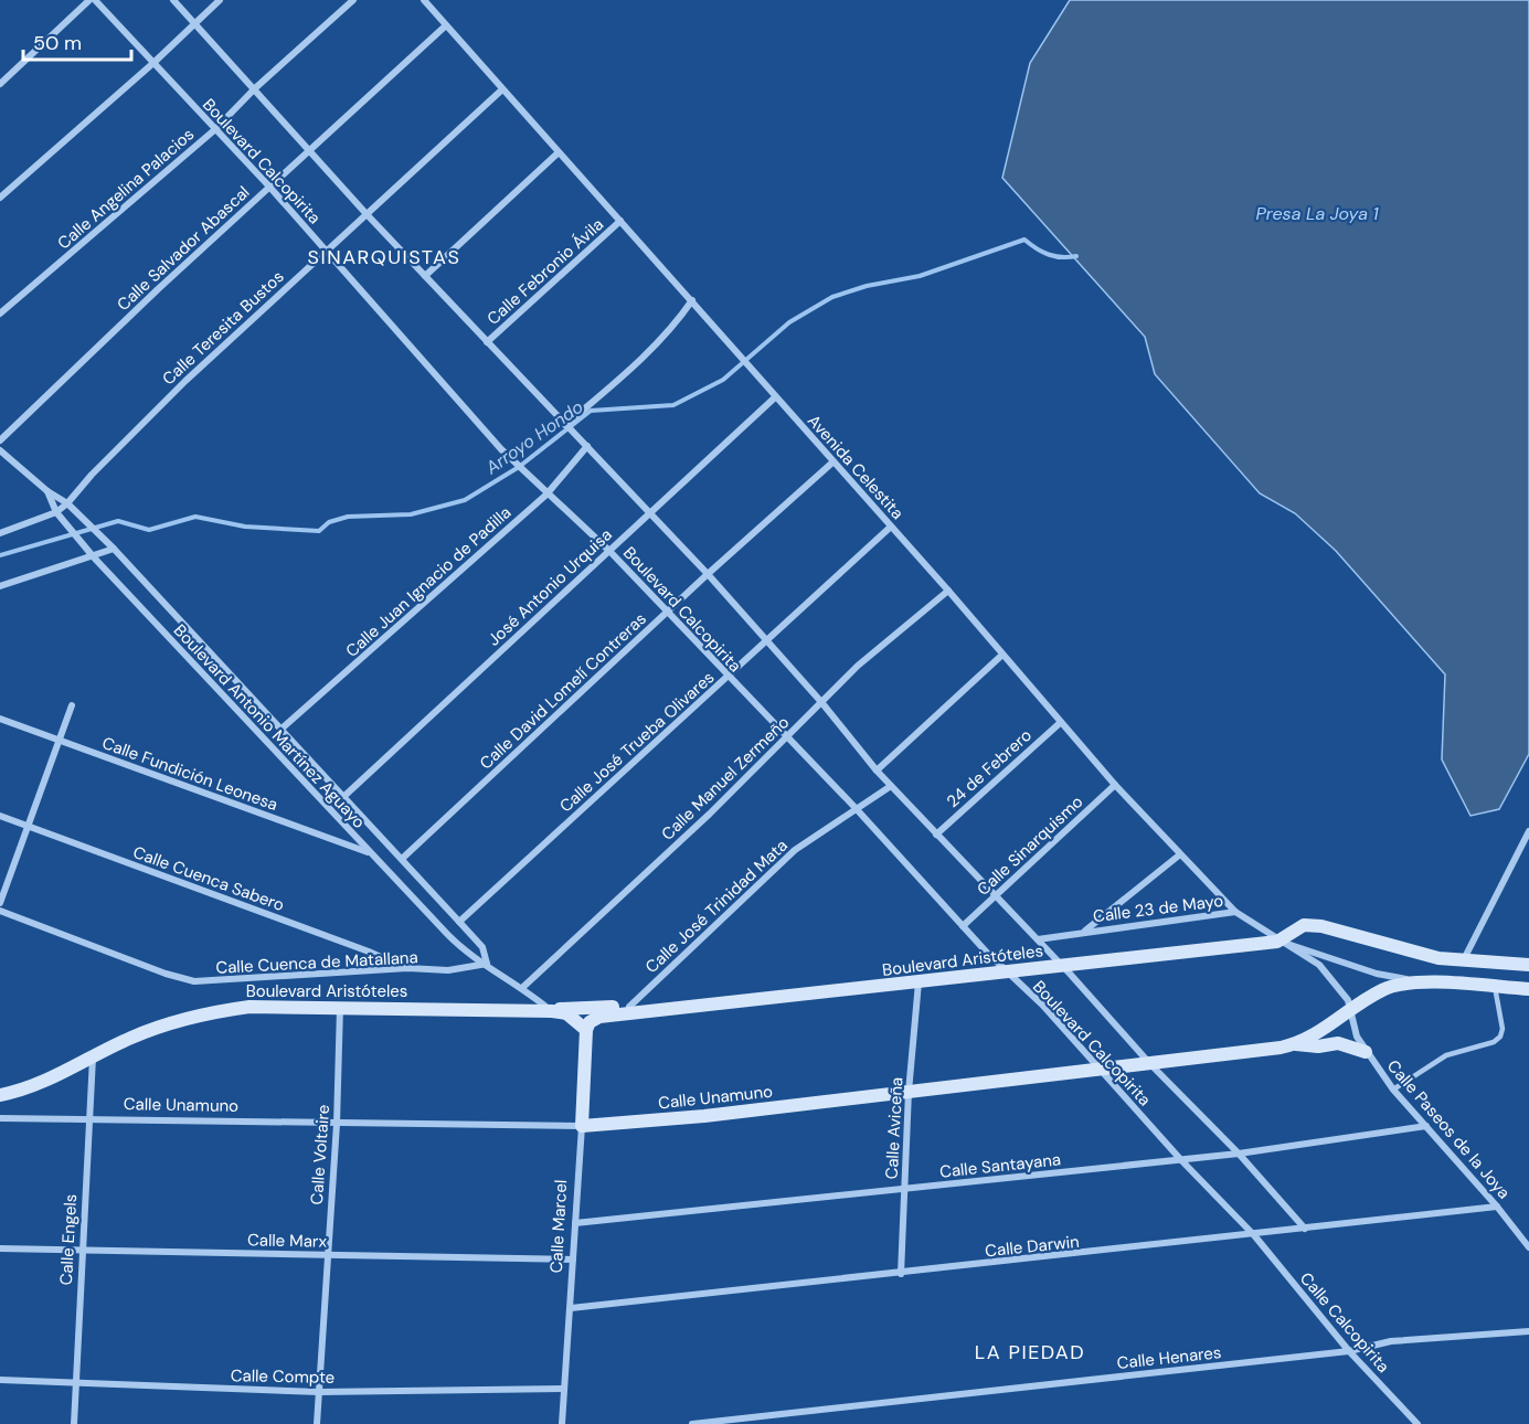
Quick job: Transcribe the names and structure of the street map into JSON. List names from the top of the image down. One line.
{"streets":{"street":["Boulevard Calcopirita","Calle Angelina Palacios","Calle Salvador Abascal","Calle Febronio Ávila","Calle Teresita Bustos","Avenida Celestita","Calle Juan Ignacio de Padilla","José Antonio Urquisa","Calle David Lomelí Contreras","Boulevard Antonio Martínez Aguayo","Calle José Trueba Olivares","24 de Febrero","Calle Fundición Leonesa","Calle Manuel Zermeño","Calle Sinarquismo","Calle Cuenca Sabero","Calle José Trinidad Mata","Calle 23 de Mayo","Boulevard Aristóteles","Calle Cuenca de Matallana","Calle Unamuno","Calle Aviceña","Calle Paseos de la Joya","Calle Voltaire","Calle Santayana","Calle Marcel","Calle Engels","Calle Marx","Calle Darwin","Calle Calcopirita","Calle Henares","Calle Compte"]},"crossings":[["Boulevard Calcopirita","Calle Angelina Palacios"],["Boulevard Calcopirita","Calle Salvador Abascal"],["Boulevard Calcopirita","Calle Febronio Ávila"],["Boulevard Calcopirita","Calle Teresita Bustos"],["Boulevard Calcopirita","Calle Juan Ignacio de Padilla"],["Boulevard Calcopirita","José Antonio Urquisa"],["Boulevard Calcopirita","Calle David Lomelí Contreras"],["Boulevard Calcopirita","Calle José Trueba Olivares"],["Boulevard Calcopirita","24 de Febrero"],["Boulevard Calcopirita","Calle Manuel Zermeño"],["Boulevard Calcopirita","Calle Sinarquismo"],["Boulevard Calcopirita","Calle José Trinidad Mata"],["Boulevard Calcopirita","Calle 23 de Mayo"],["Boulevard Calcopirita","Boulevard Aristóteles"],["Boulevard Calcopirita","Calle Unamuno"],["Boulevard Calcopirita","Calle Santayana"],["Boulevard Calcopirita","Calle Darwin"],["Boulevard Calcopirita","Calle Calcopirita"],["Calle Salvador Abascal","Avenida Celestita"],["Calle Febronio Ávila","Avenida Celestita"],["Calle Teresita Bustos","Avenida Celestita"],["Calle Teresita Bustos","Boulevard Antonio Martínez Aguayo"],["Avenida Celestita","José Antonio Urquisa"],["Avenida Celestita","Calle David Lomelí Contreras"],["Avenida Celestita","Calle José Trueba Olivares"],["Avenida Celestita","24 de Febrero"],["Avenida Celestita","Calle Manuel Zermeño"],["Avenida Celestita","Calle Sinarquismo"],["Avenida Celestita","Calle 23 de Mayo"],["Avenida Celestita","Boulevard Aristóteles"],["Avenida Celestita","Calle Paseos de la Joya"],["Calle Juan Ignacio de Padilla","Boulevard Antonio Martínez Aguayo"],["José Antonio Urquisa","Boulevard Antonio Martínez Aguayo"],["Calle David Lomelí Contreras","Boulevard Antonio Martínez Aguayo"],["Boulevard Antonio Martínez Aguayo","Calle José Trueba Olivares"],["Boulevard Antonio Martínez Aguayo","Calle Fundición Leonesa"],["Boulevard Antonio Martínez Aguayo","Calle Manuel Zermeño"],["Boulevard Antonio Martínez Aguayo","Boulevard Aristóteles"],["Boulevard Antonio Martínez Aguayo","Calle Cuenca de Matallana"],["Calle Cuenca Sabero","Calle Cuenca de Matallana"],["Calle José Trinidad Mata","Boulevard Aristóteles"],["Boulevard Aristóteles","Calle Unamuno"],["Boulevard Aristóteles","Calle Aviceña"],["Boulevard Aristóteles","Calle Paseos de la Joya"],["Boulevard Aristóteles","Calle Voltaire"],["Boulevard Aristóteles","Calle Marcel"],["Boulevard Aristóteles","Calle Engels"],["Calle Unamuno","Calle Aviceña"],["Calle Unamuno","Calle Paseos de la Joya"],["Calle Unamuno","Calle Voltaire"],["Calle Unamuno","Calle Marcel"],["Calle Unamuno","Calle Engels"],["Calle Aviceña","Calle Santayana"],["Calle Aviceña","Calle Darwin"],["Calle Paseos de la Joya","Calle Santayana"],["Calle Paseos de la Joya","Calle Darwin"],["Calle Voltaire","Calle Marx"],["Calle Voltaire","Calle Compte"],["Calle Santayana","Calle Marcel"],["Calle Marcel","Calle Marx"],["Calle Marcel","Calle Darwin"],["Calle Marcel","Calle Compte"],["Calle Engels","Calle Marx"],["Calle Engels","Calle Compte"],["Calle Darwin","Calle Calcopirita"],["Calle Calcopirita","Calle Henares"]],"districts":["SINARQUISTAS","LA PIEDAD"],"water":["Presa La Joya 1","Arroyo Hondo"],"scale_bar":"50 m"}
